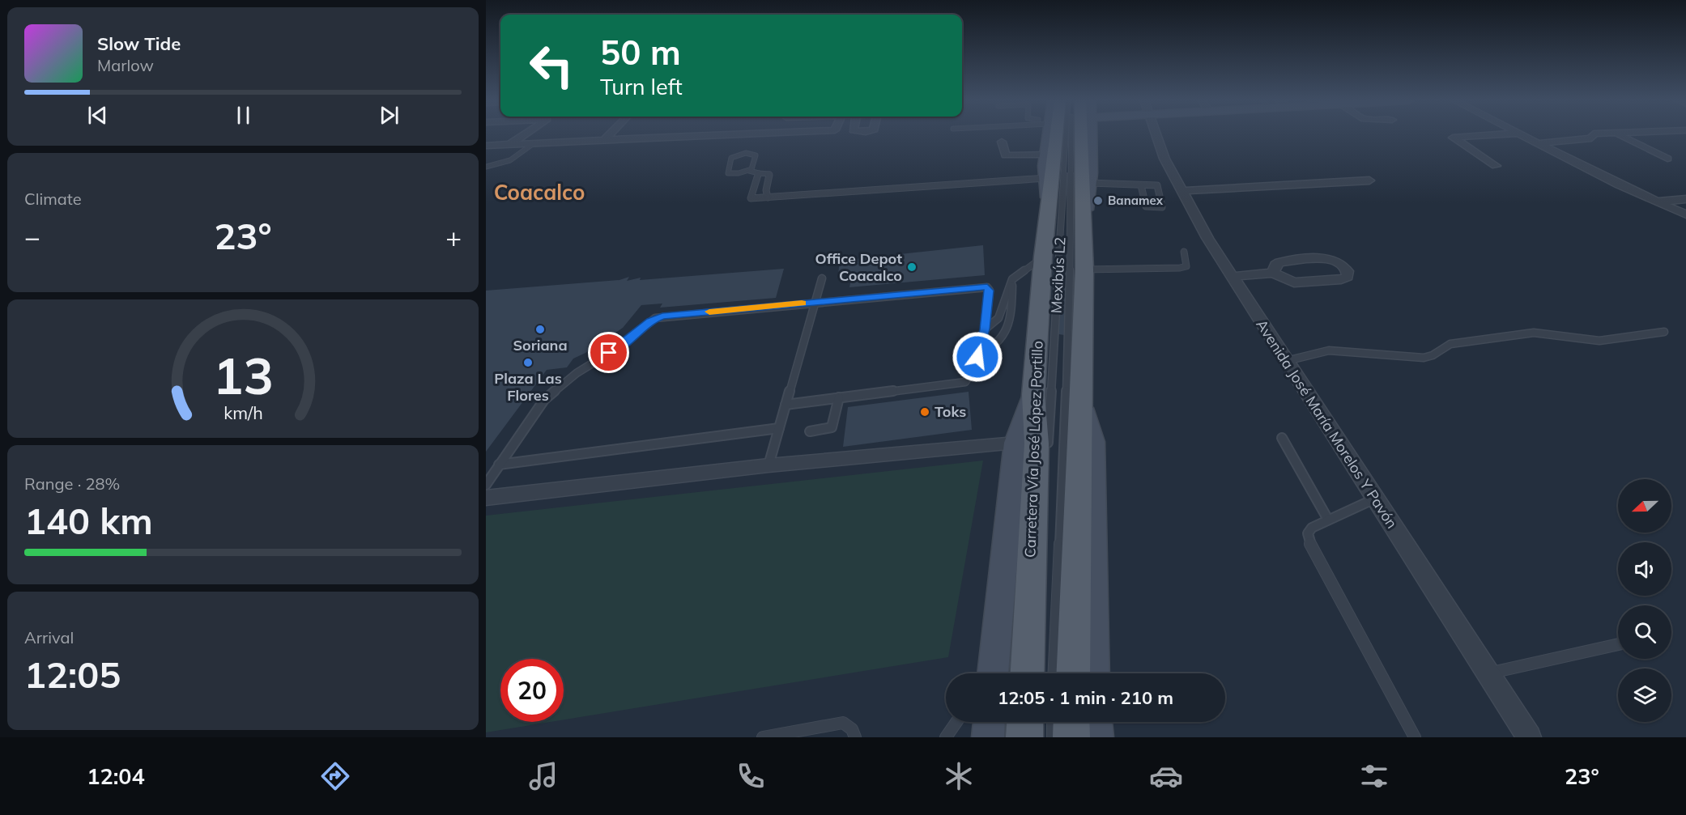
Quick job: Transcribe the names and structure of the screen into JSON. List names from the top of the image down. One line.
{"streets":{"main road":["Carretera Vía José López Portillo"],"street":["Avenida José María Morelos Y Pavón"],"lane":["Mexibús L2"]},"districts":["Coacalco"],"places":["Banamex","Office Depot Coacalco","Soriana","Plaza Las Flores","Toks"],"north":"left","page":{"turn":["50 m","Turn left"],"song":["Slow Tide","Marlow"],"tile":["Climate",["Range · 28%","140 km"],["Arrival","12:05"]],"heat":["−","23°","+"],"limit":"20","trip":"12:05 · 1 min · 210 m","tabs":["12:04","23°"],"gauge":["13","km/h"]}}
